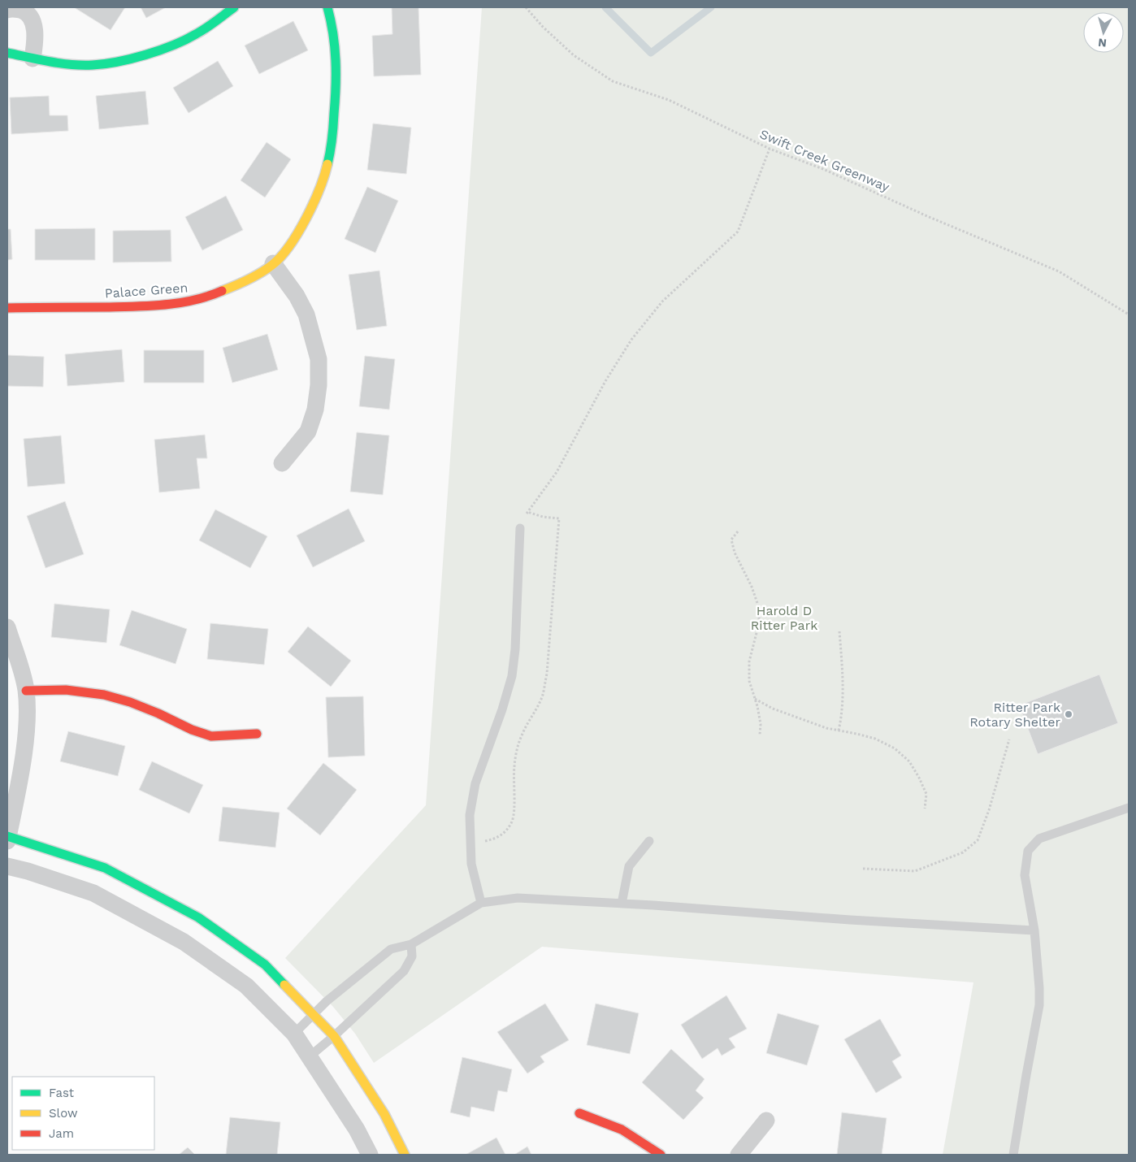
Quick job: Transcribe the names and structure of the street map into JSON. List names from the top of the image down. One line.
{"streets":{"street":["Palace Green"],"path":["Swift Creek Greenway"]},"parks":["Harold D Ritter Park"],"places":["Ritter Park Rotary Shelter"],"legend":["Fast","Slow","Jam"],"north":"bottom"}
